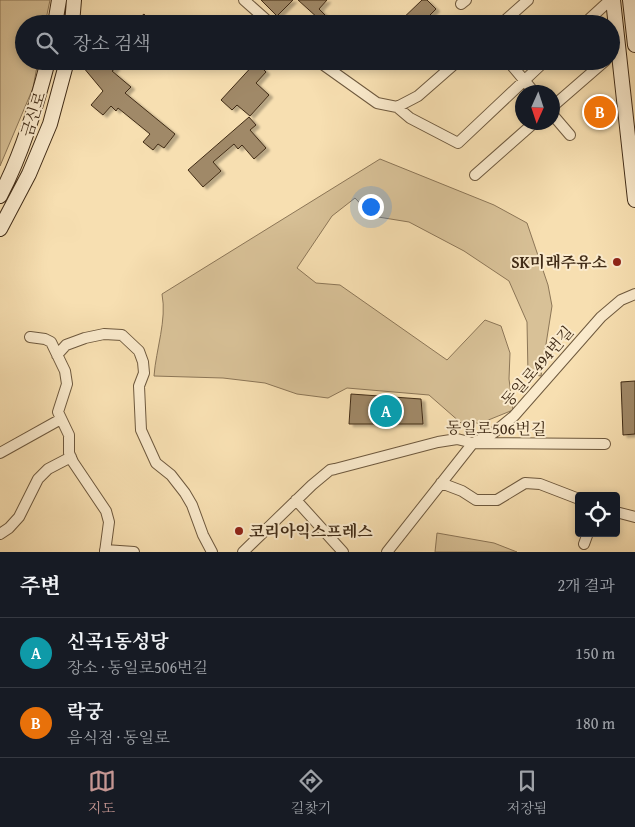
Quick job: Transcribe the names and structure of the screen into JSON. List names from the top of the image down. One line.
{"streets":{"street":["금신로","동일로494번길","동일로506번길"]},"crossings":[["동일로494번길","동일로506번길"]],"places":["SK미래주유소","코리아익스프레스"],"north":"bottom","page":{"search":"장소 검색","pins":["B","A"],"heading":["주변","2개 결과"],"list":[{"mark":"A","name":"신곡1동성당","note":"장소 · 동일로506번길","value":"150 m"},{"mark":"B","name":"락궁","note":"음식점 · 동일로","value":"180 m"}],"nav":["지도","길찾기","저장됨"]}}
